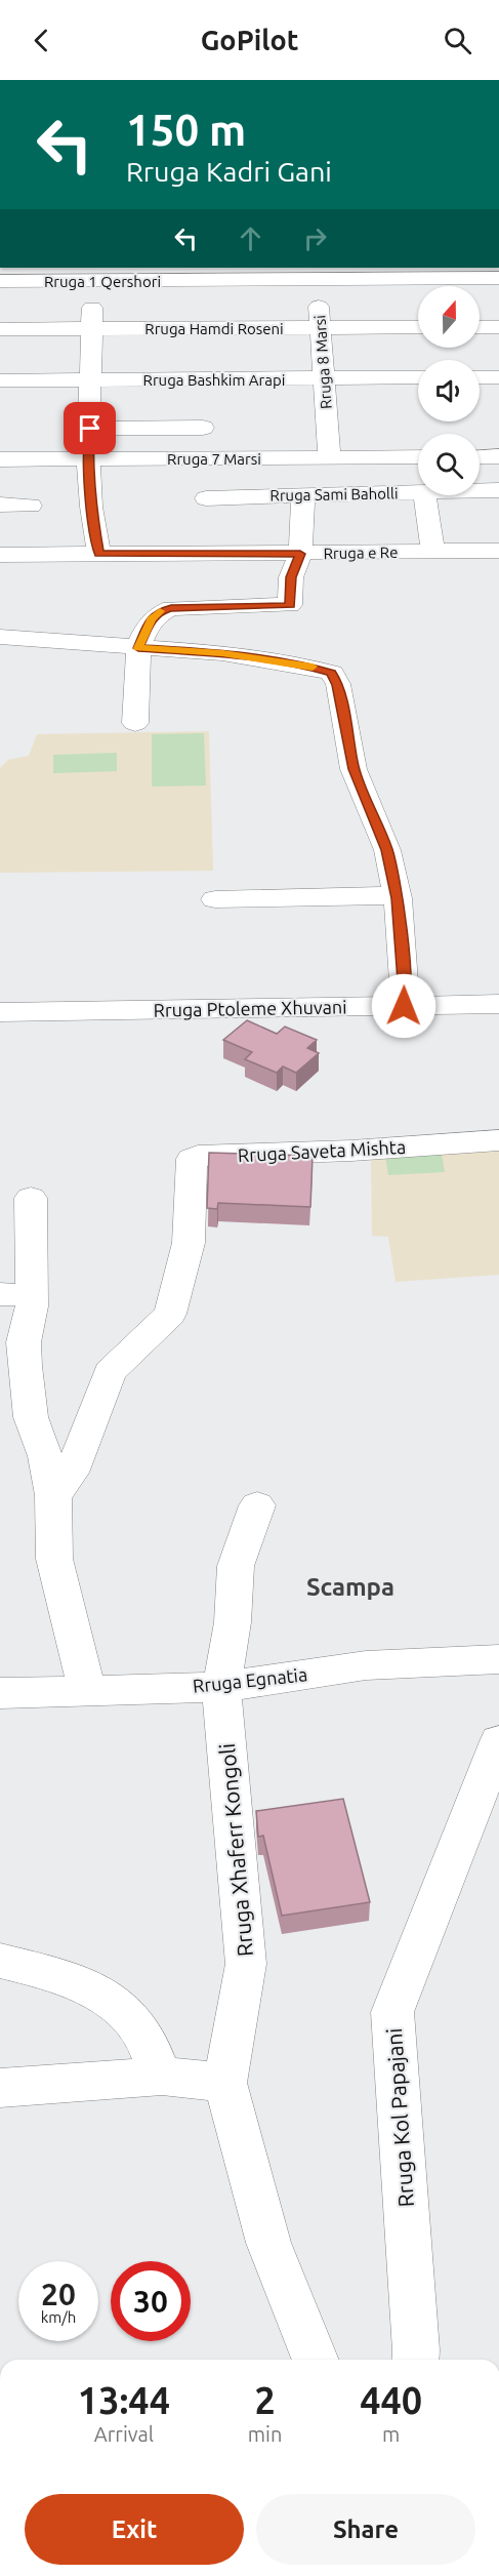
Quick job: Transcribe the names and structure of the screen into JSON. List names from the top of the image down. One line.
{"streets":{"street":["Rruga 1 Qershori","Rruga Hamdi Roseni","Rruga 8 Marsi","Rruga Bashkim Arapi","Rruga 7 Marsi","Rruga Sami Baholli","Rruga e Re","Rruga Ptoleme Xhuvani","Rruga Saveta Mishta","Rruga Egnatia","Rruga Xhaferr Kongoli","Rruga Kol Papajani"]},"crossings":[["Rruga 1 Qershori","Rruga 8 Marsi"],["Rruga Hamdi Roseni","Rruga 8 Marsi"],["Rruga 8 Marsi","Rruga Bashkim Arapi"],["Rruga 8 Marsi","Rruga 7 Marsi"],["Rruga Egnatia","Rruga Xhaferr Kongoli"]],"districts":["Scampa"],"north":"top","page":{"header":"GoPilot","turn":["150 m","Rruga Kadri Gani"],"speed":"20 km/h","limit":"30","eta":["13:44","Arrival","2","min","440","m"],"buttons":["Exit","Share"]}}
